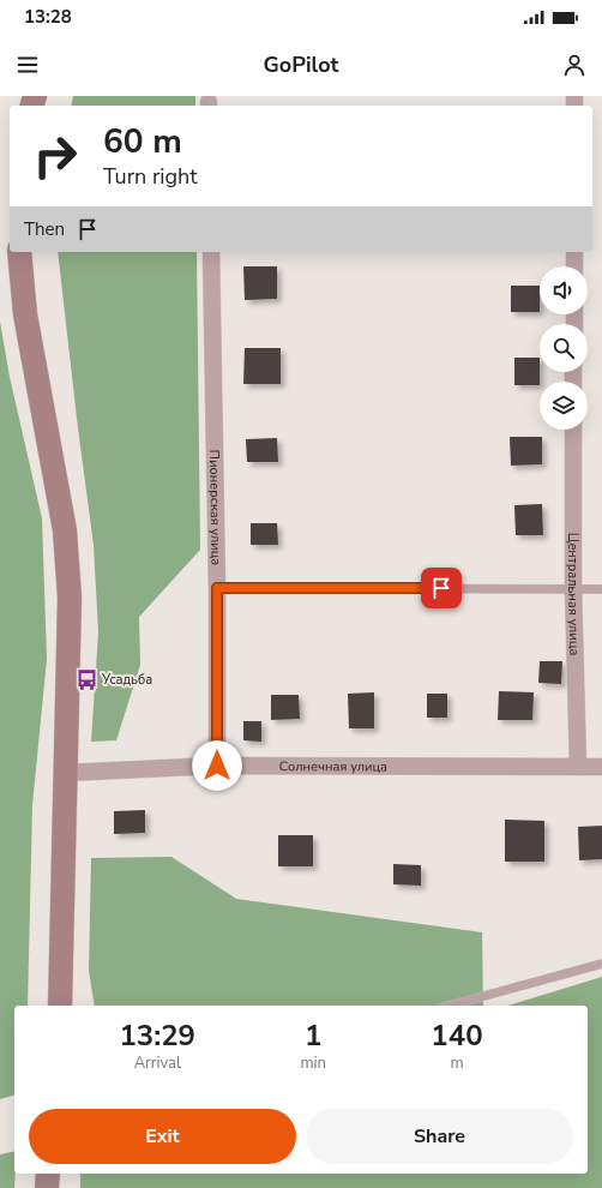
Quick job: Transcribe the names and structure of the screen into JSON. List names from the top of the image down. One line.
{"streets":{"street":["Пионерская улица","Центральная улица","Солнечная улица"]},"crossings":[["Пионерская улица","Солнечная улица"],["Центральная улица","Солнечная улица"]],"places":{"bus stop":["Усадьба"]},"page":{"status":"13:28","header":"GoPilot","turn":["60 m","Turn right"],"then":"Then","eta":["13:29","Arrival","1","min","140","m"],"buttons":["Exit","Share"]}}
